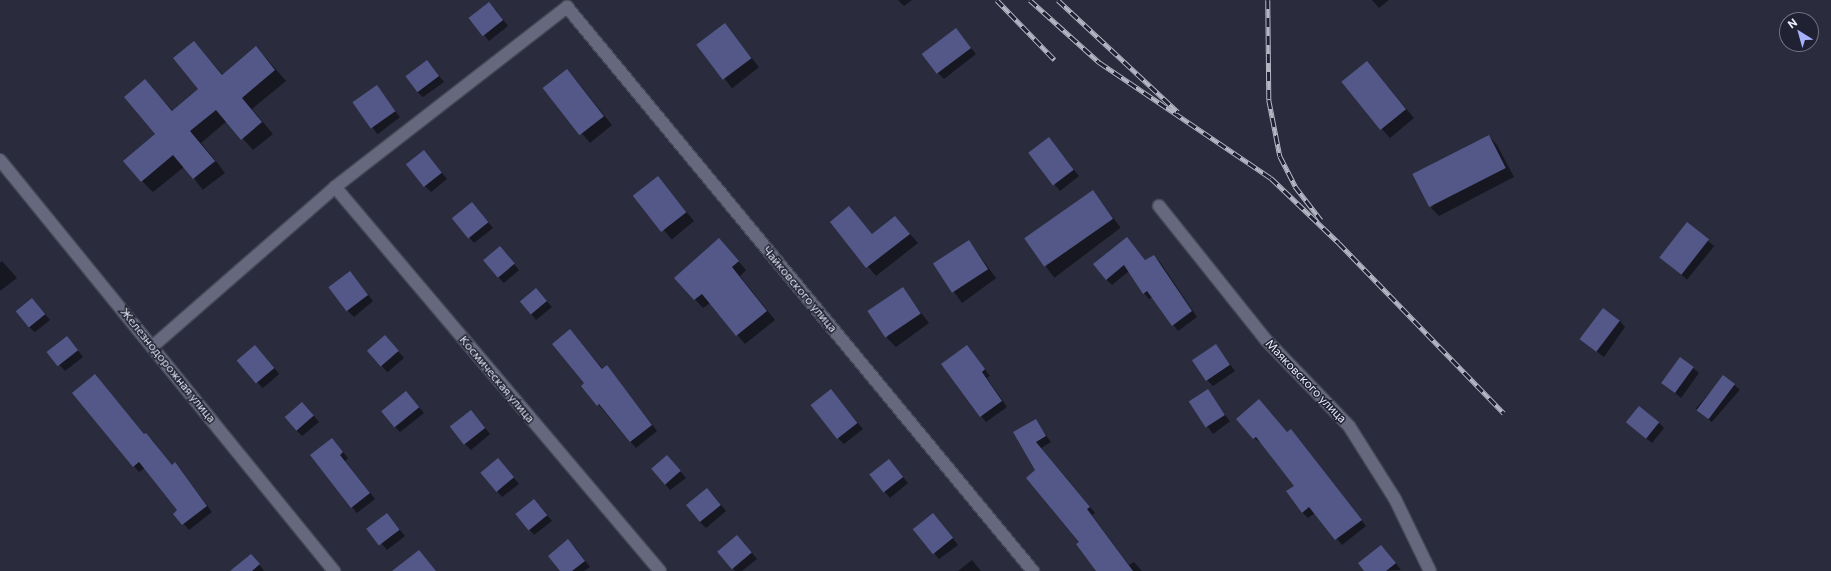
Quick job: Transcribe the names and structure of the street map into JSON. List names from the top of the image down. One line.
{"streets":{"street":["Чайковского улица","Железнодорожная улица","Космическая улица","Маяковского улица"]},"crossings":[["Чайковского улица","Космическая улица"]],"north":"top left"}
